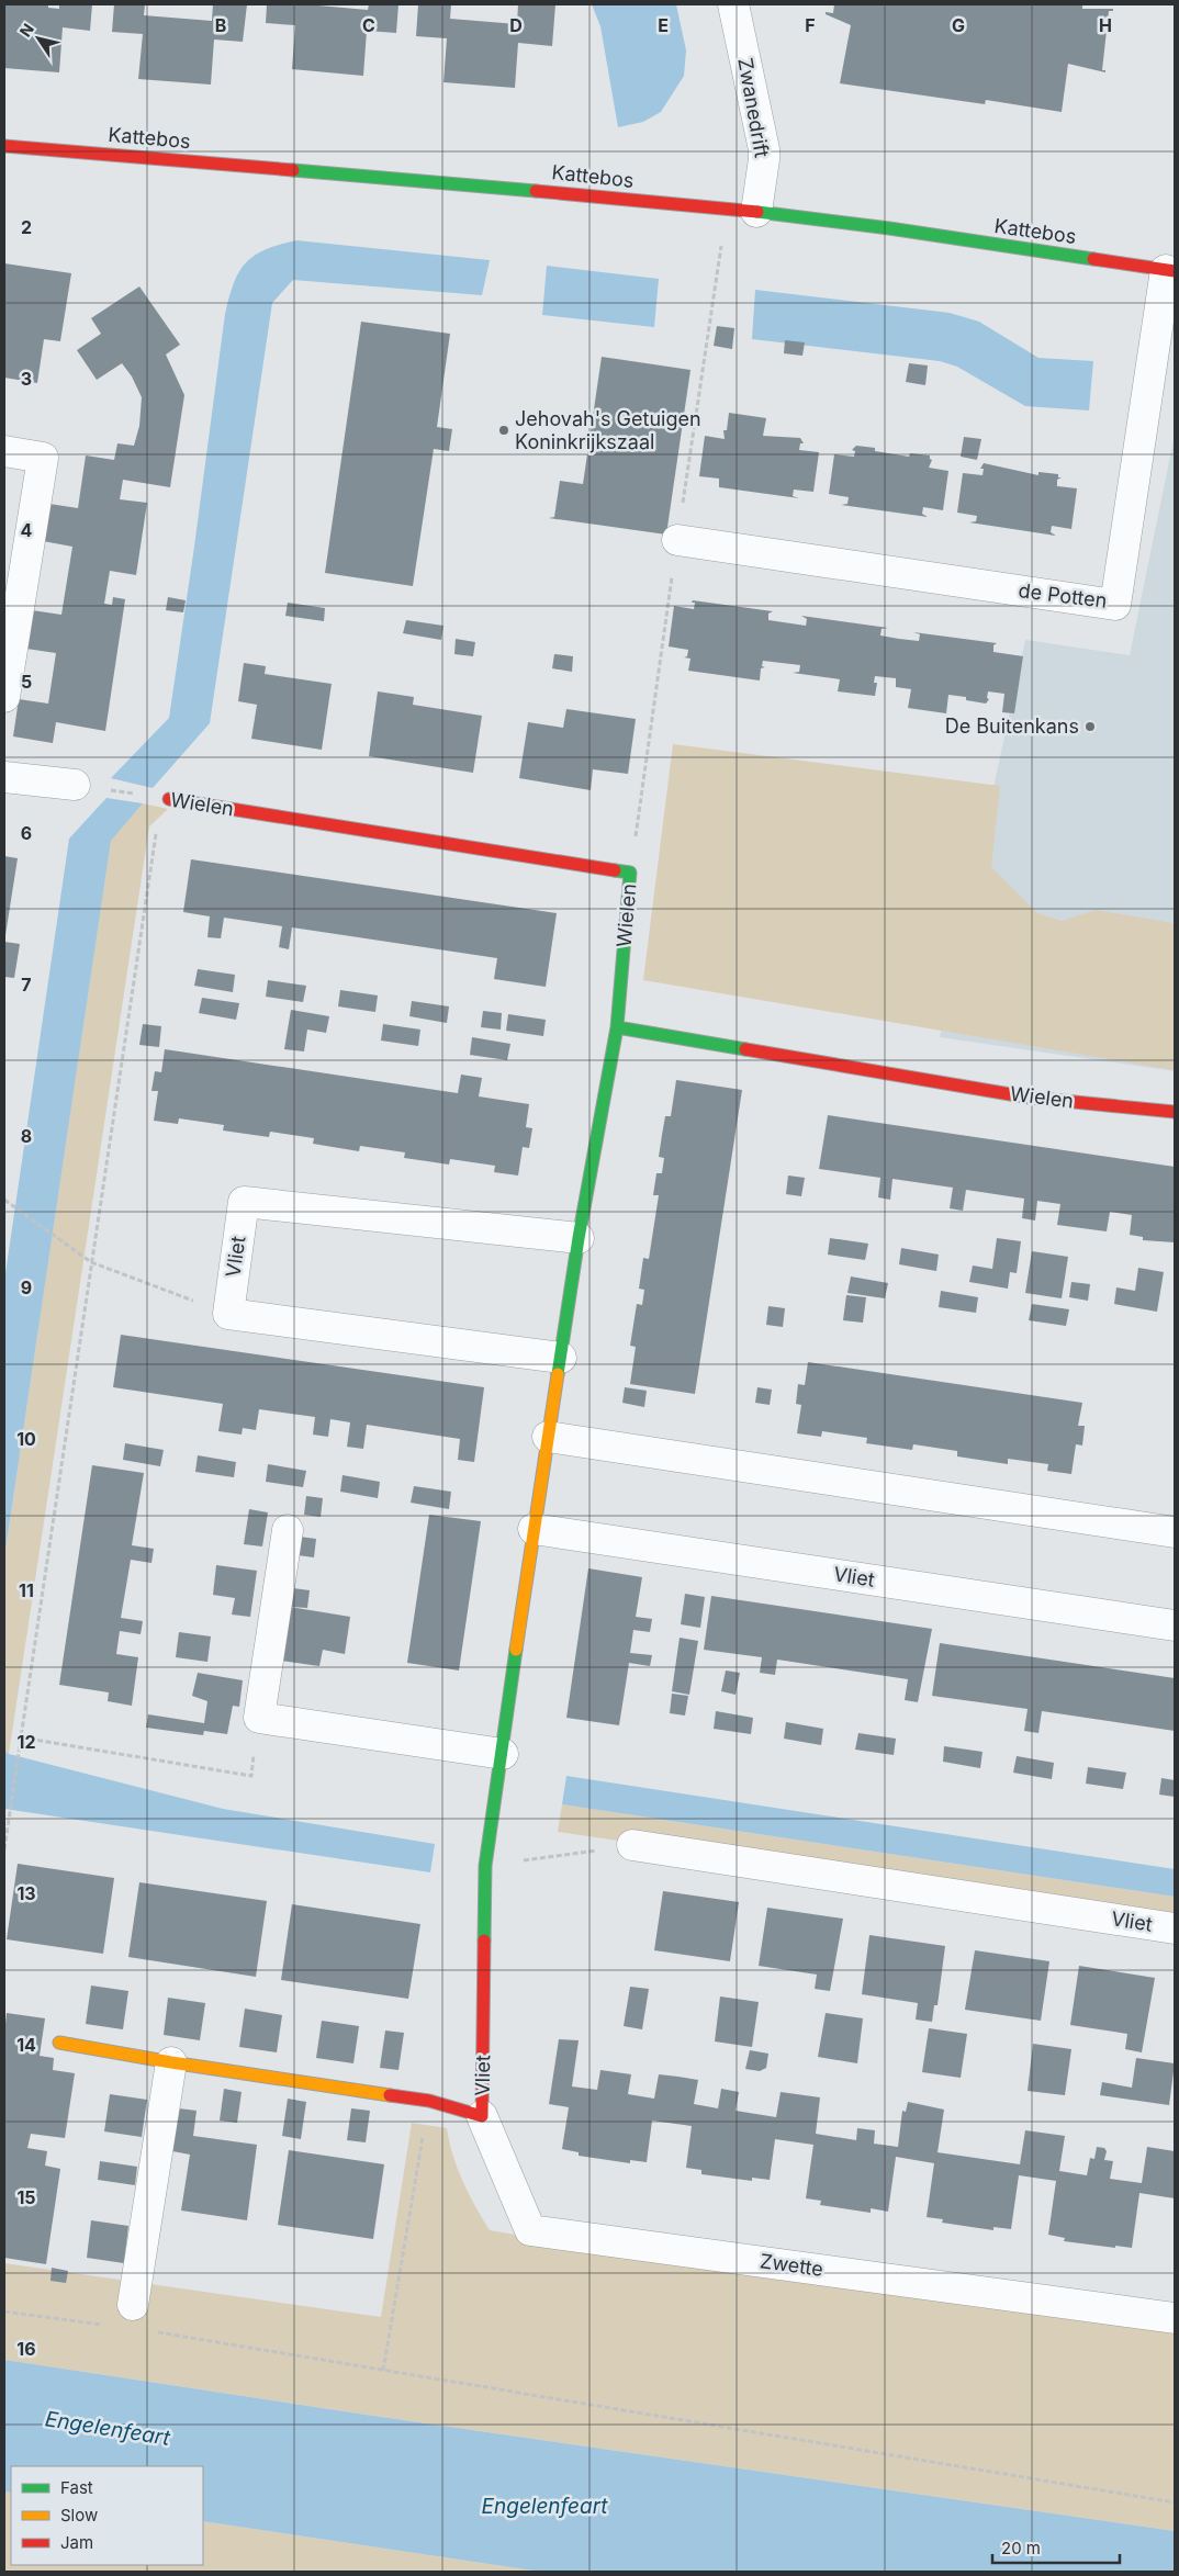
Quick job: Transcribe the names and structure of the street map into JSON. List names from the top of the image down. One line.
{"streets":{"street":["Zwanedrift","Kattebos","de Potten","Wielen","Vliet","Zwette"]},"crossings":[["Zwanedrift","Kattebos"],["Kattebos","de Potten"],["Wielen","Vliet"],["Vliet","Zwette"]],"water":["Engelenfeart"],"places":["Jehovah's Getuigen Koninkrijkszaal","De Buitenkans"],"legend":["Fast","Slow","Jam"],"scale_bar":"20 m","north":"top left","grid":{"columns":["B","C","D","E","F","G","H"],"rows":["2","3","4","5","6","7","8","9","10","11","12","13","14","15","16"]}}
